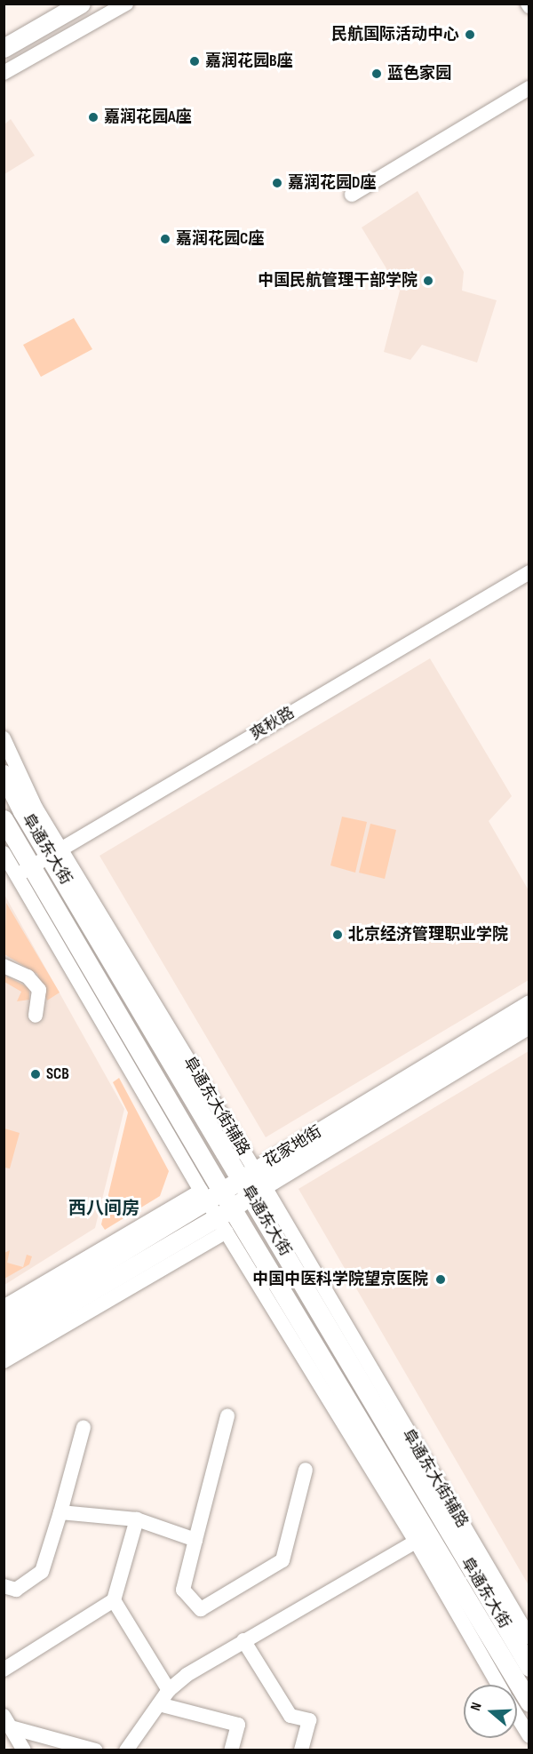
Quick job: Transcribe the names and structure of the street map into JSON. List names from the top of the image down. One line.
{"streets":{"main road":["阜通东大街","花家地街"],"street":["爽秋路","阜通东大街辅路"]},"crossings":[["爽秋路","阜通东大街"],["阜通东大街","阜通东大街辅路"],["阜通东大街","花家地街"],["阜通东大街辅路","花家地街"]],"districts":["西八间房"],"places":["民航国际活动中心","嘉润花园B座","蓝色家园","嘉润花园A座","嘉润花园D座","嘉润花园C座","中国民航管理干部学院","北京经济管理职业学院","SCB","中国中医科学院望京医院"],"north":"left"}
